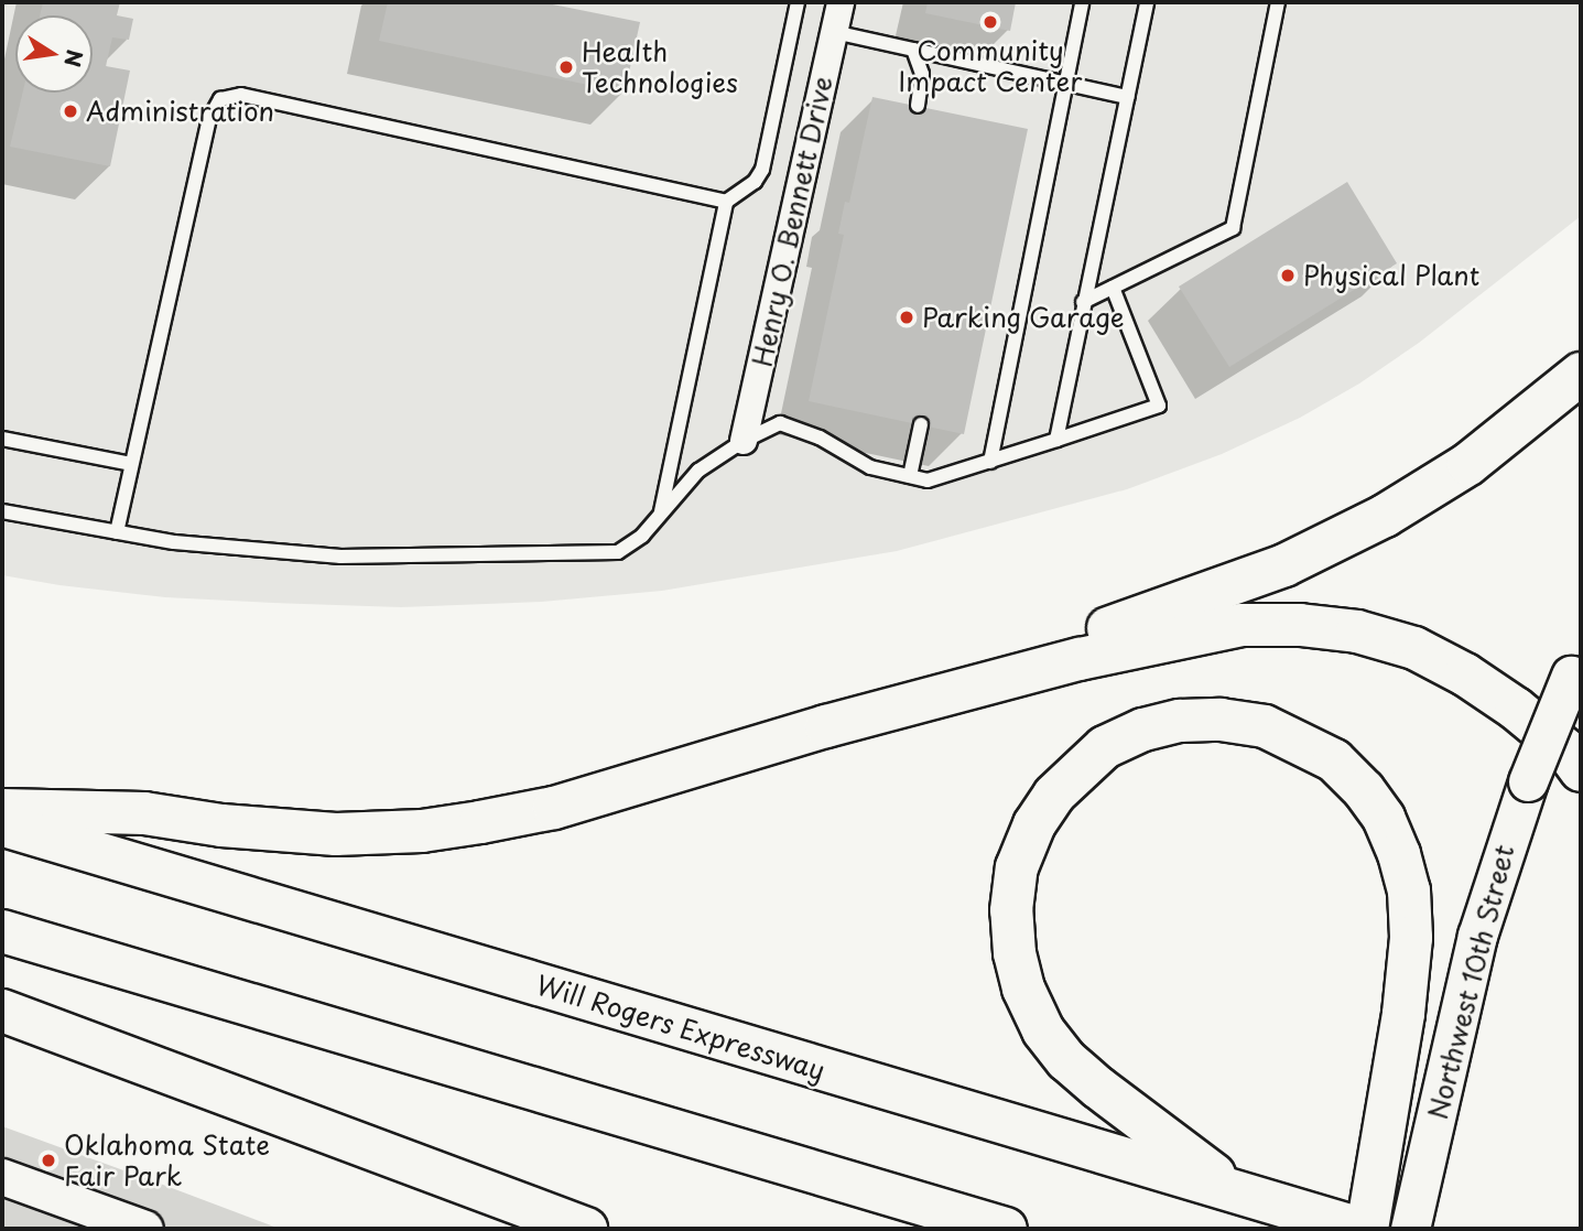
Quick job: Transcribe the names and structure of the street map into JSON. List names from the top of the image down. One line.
{"streets":{"highway":["Will Rogers Expressway"],"main road":["Northwest 10th Street"],"street":["Henry O. Bennett Drive"]},"places":["Community Impact Center","Health Technologies","Administration","Physical Plant","Parking Garage","Oklahoma State Fair Park"],"north":"right"}
